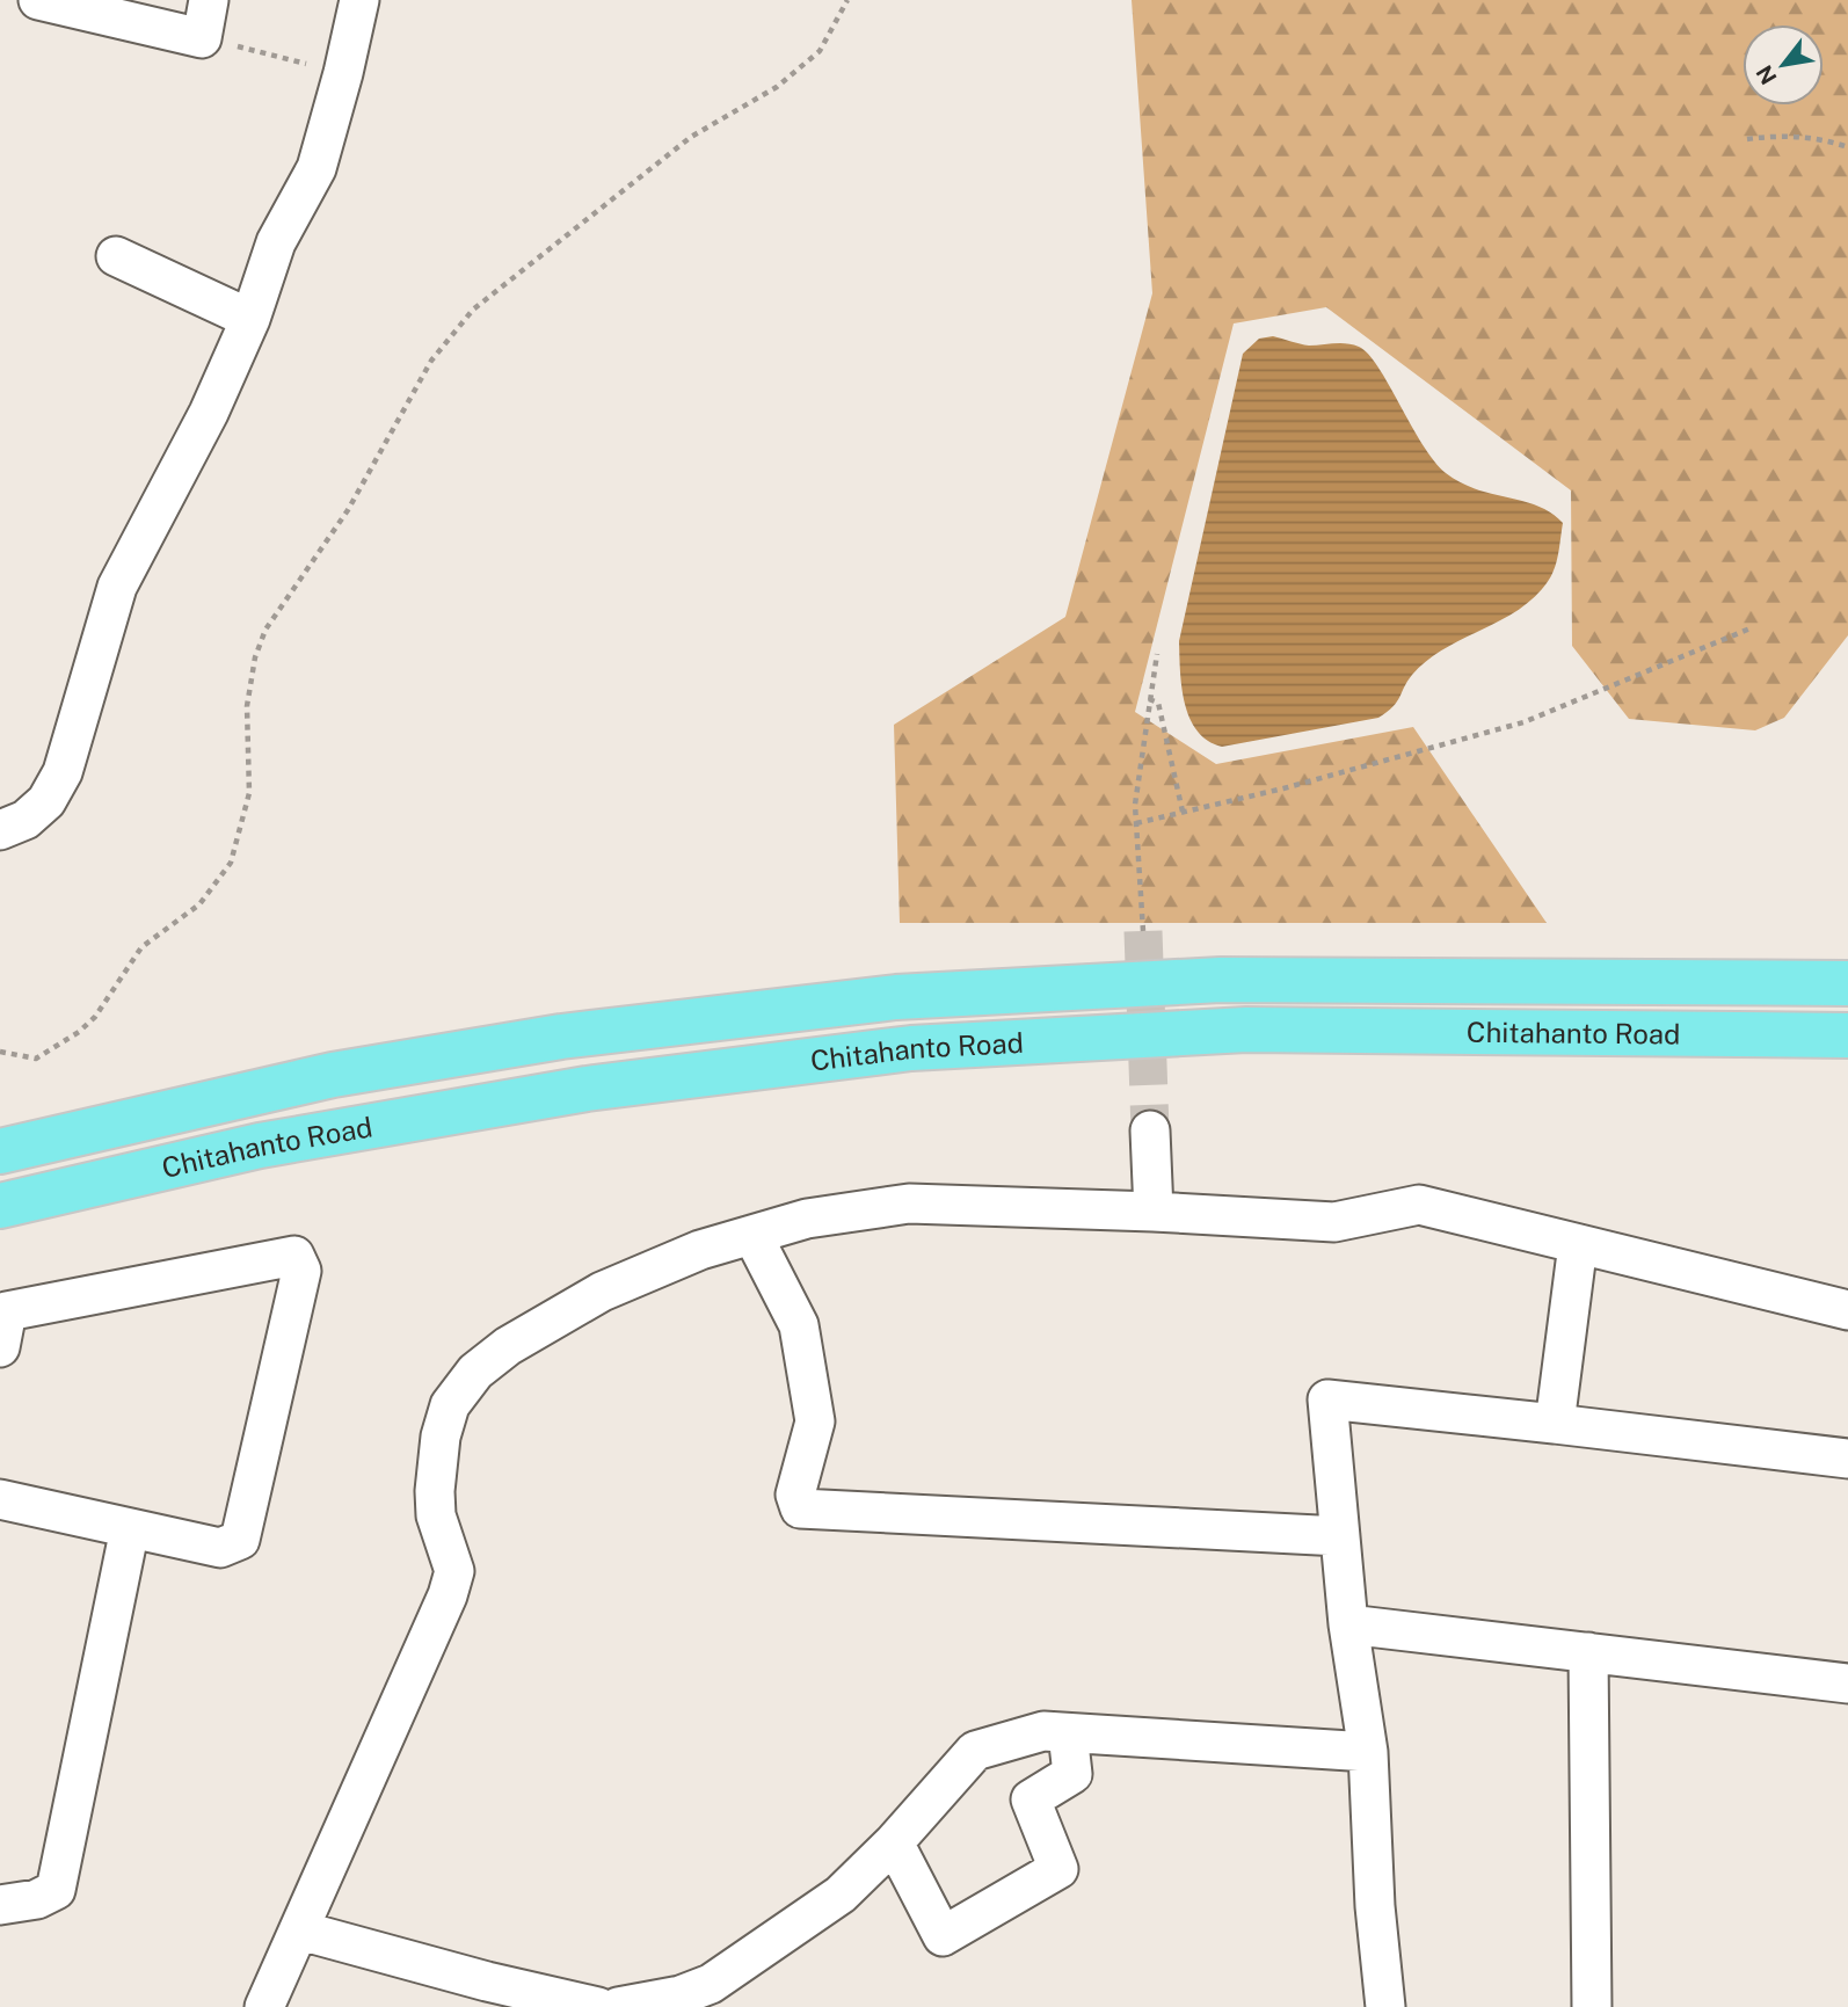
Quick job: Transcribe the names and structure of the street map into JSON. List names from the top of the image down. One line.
{"streets":{"highway":["Chitahanto Road"]},"north":"bottom left"}
